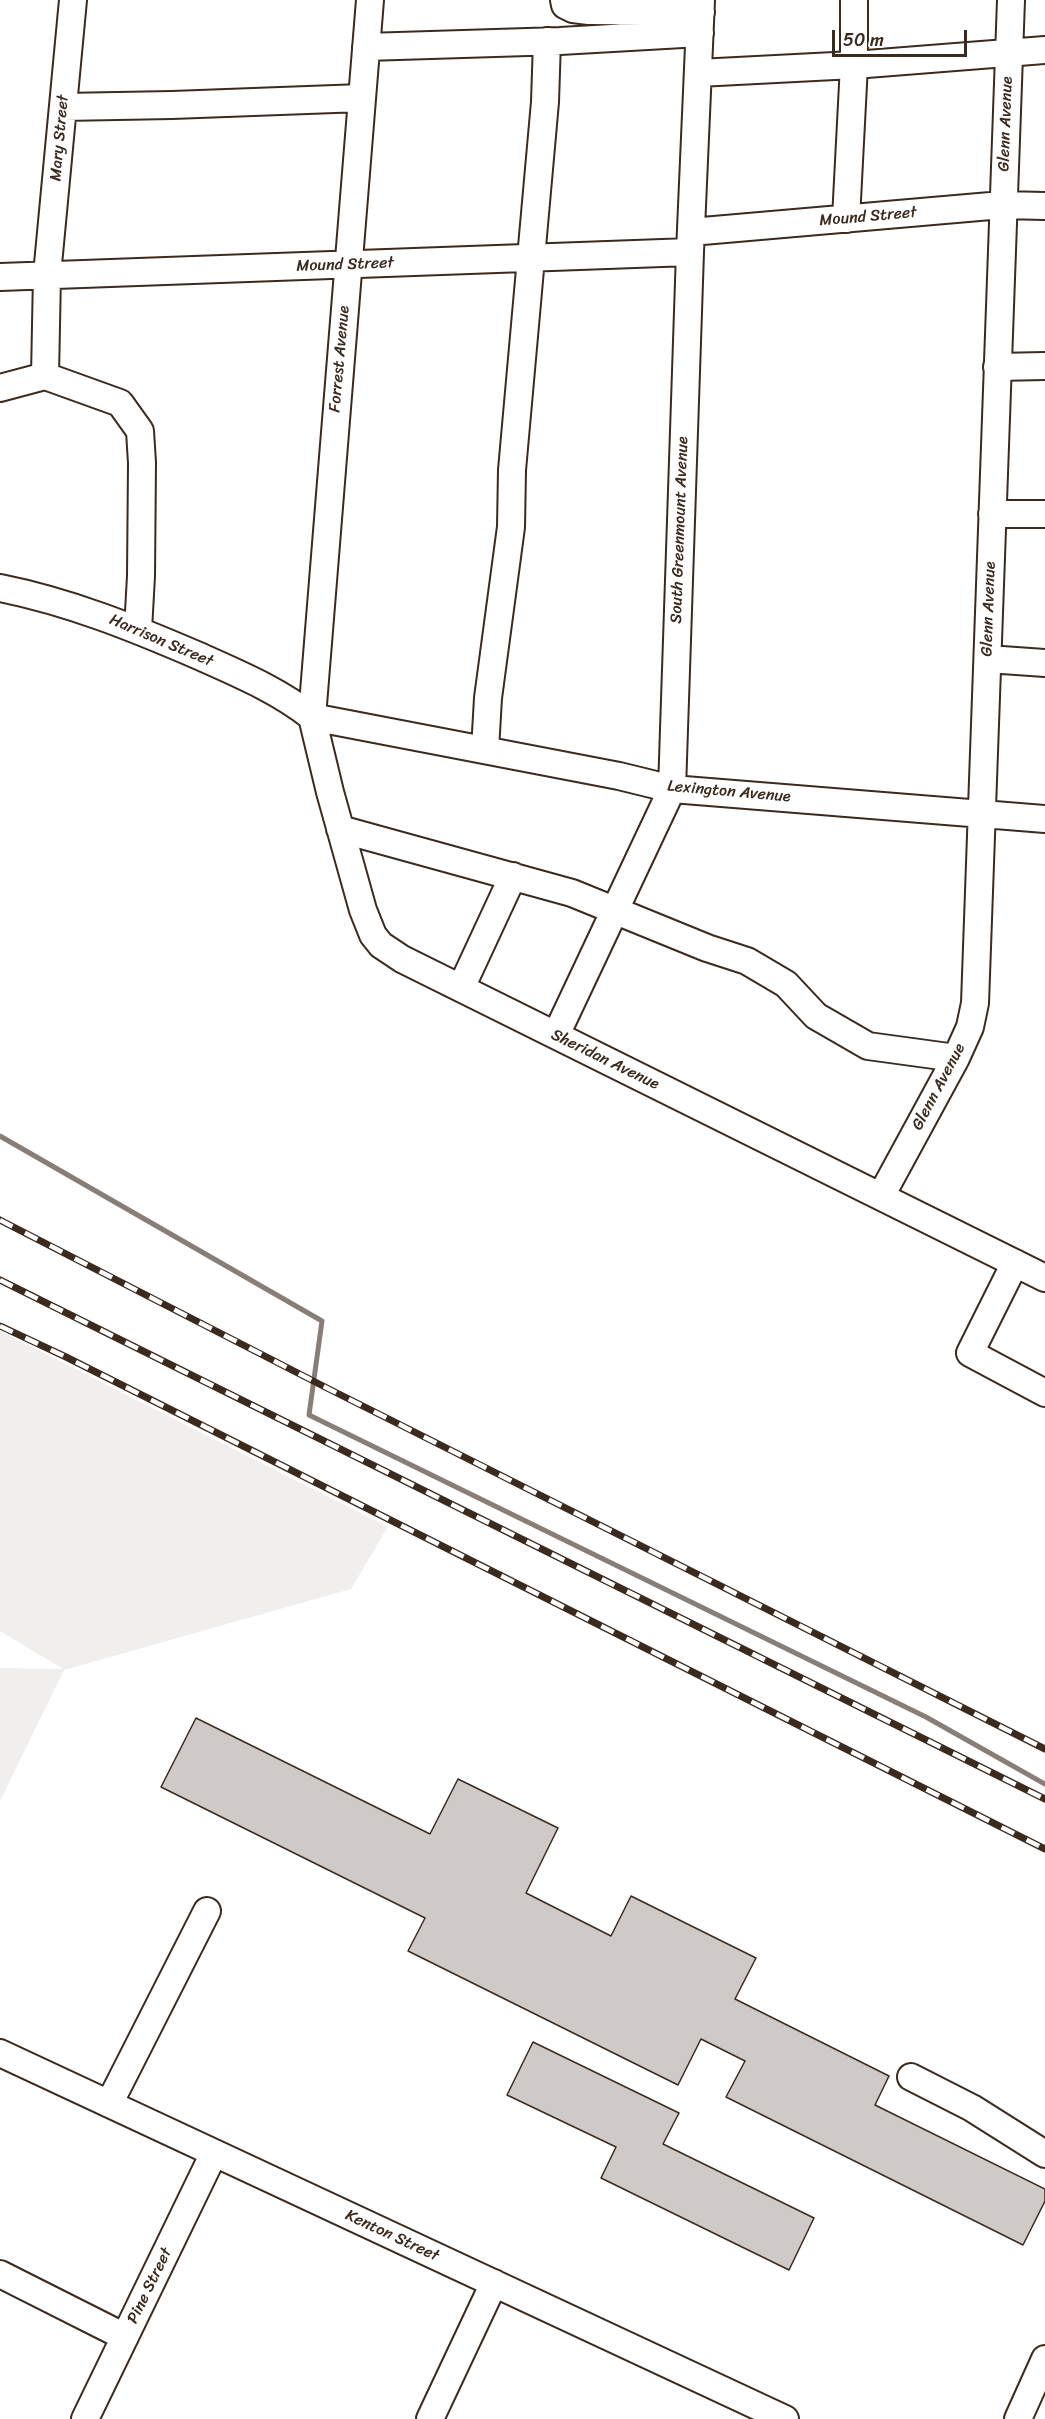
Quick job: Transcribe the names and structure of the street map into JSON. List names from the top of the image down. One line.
{"streets":{"street":["Glenn Avenue","Mary Street","Mound Street","Forrest Avenue","South Greenmount Avenue","Harrison Street","Lexington Avenue","Sheridan Avenue","Kenton Street","Pine Street"]},"crossings":[["Glenn Avenue","Mound Street"],["Glenn Avenue","Lexington Avenue"],["Glenn Avenue","Sheridan Avenue"],["Mary Street","Mound Street"],["Mound Street","Forrest Avenue"],["Mound Street","South Greenmount Avenue"],["Forrest Avenue","Harrison Street"],["Forrest Avenue","Lexington Avenue"],["Forrest Avenue","Sheridan Avenue"],["South Greenmount Avenue","Lexington Avenue"],["South Greenmount Avenue","Sheridan Avenue"],["Harrison Street","Lexington Avenue"],["Harrison Street","Sheridan Avenue"],["Lexington Avenue","Sheridan Avenue"],["Kenton Street","Pine Street"]],"scale_bar":"50 m"}
